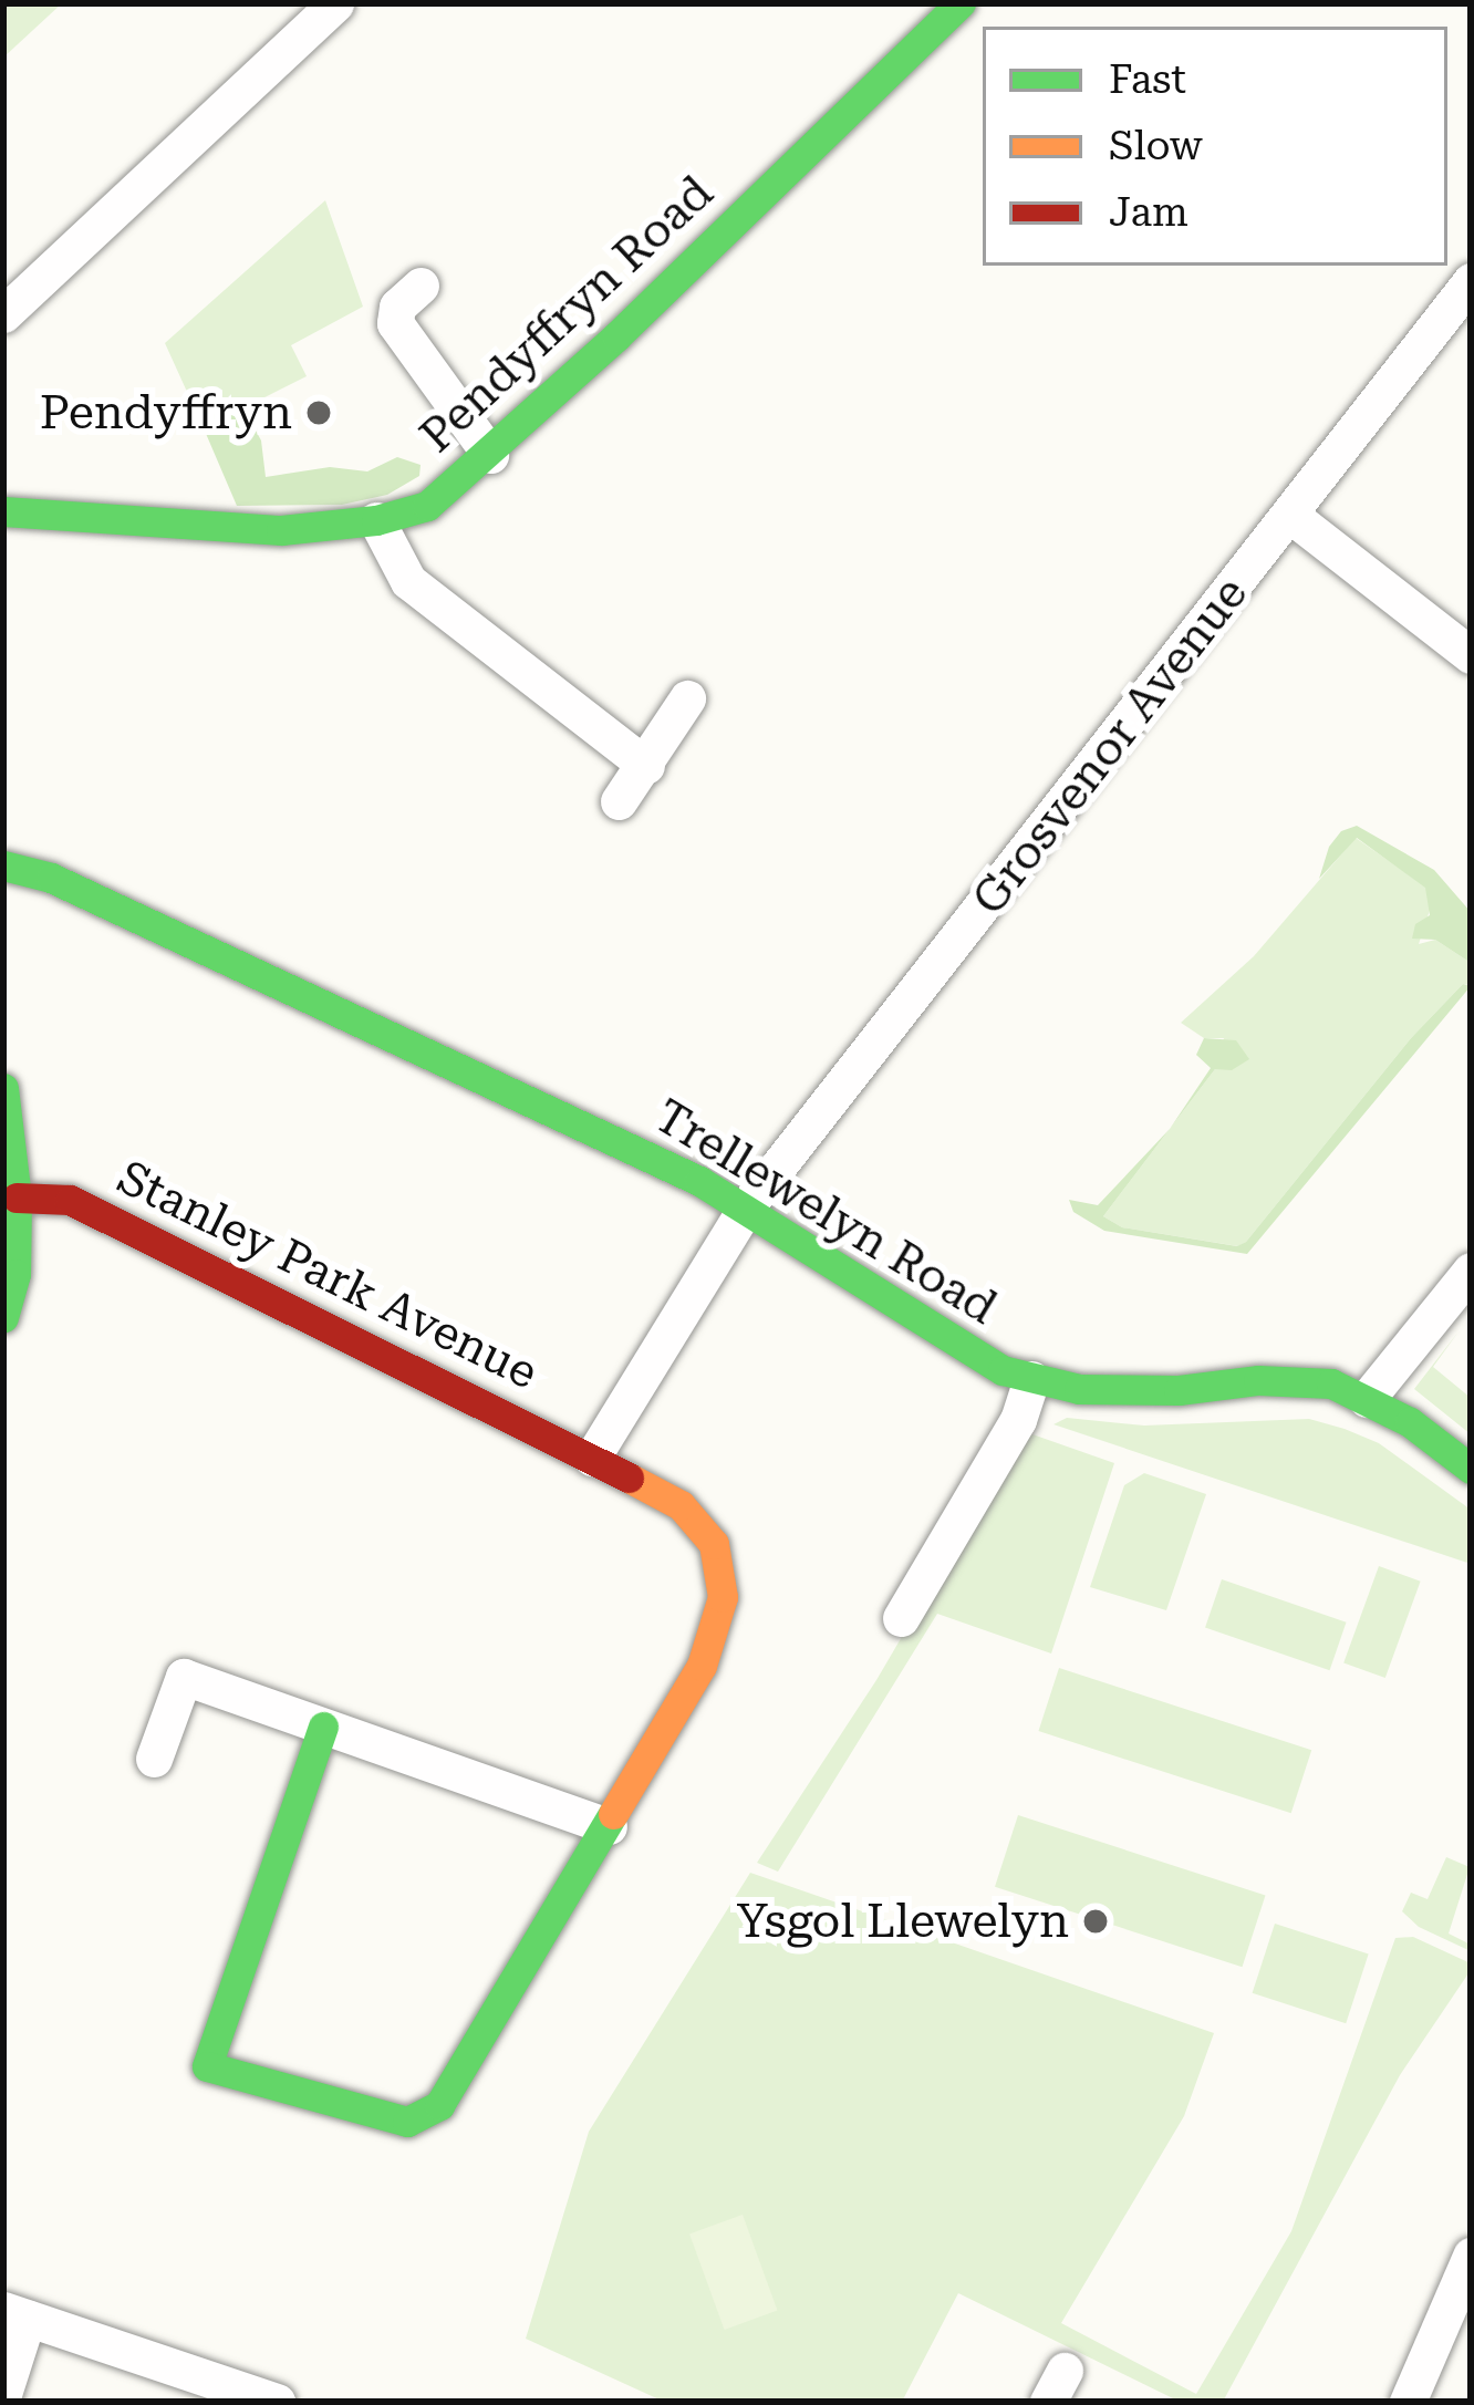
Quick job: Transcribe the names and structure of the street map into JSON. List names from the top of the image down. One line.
{"streets":{"street":["Pendyffryn Road","Grosvenor Avenue","Trellewelyn Road","Stanley Park Avenue"]},"crossings":[["Grosvenor Avenue","Trellewelyn Road"],["Grosvenor Avenue","Stanley Park Avenue"]],"places":["Pendyffryn","Ysgol Llewelyn"],"legend":["Fast","Slow","Jam"]}
